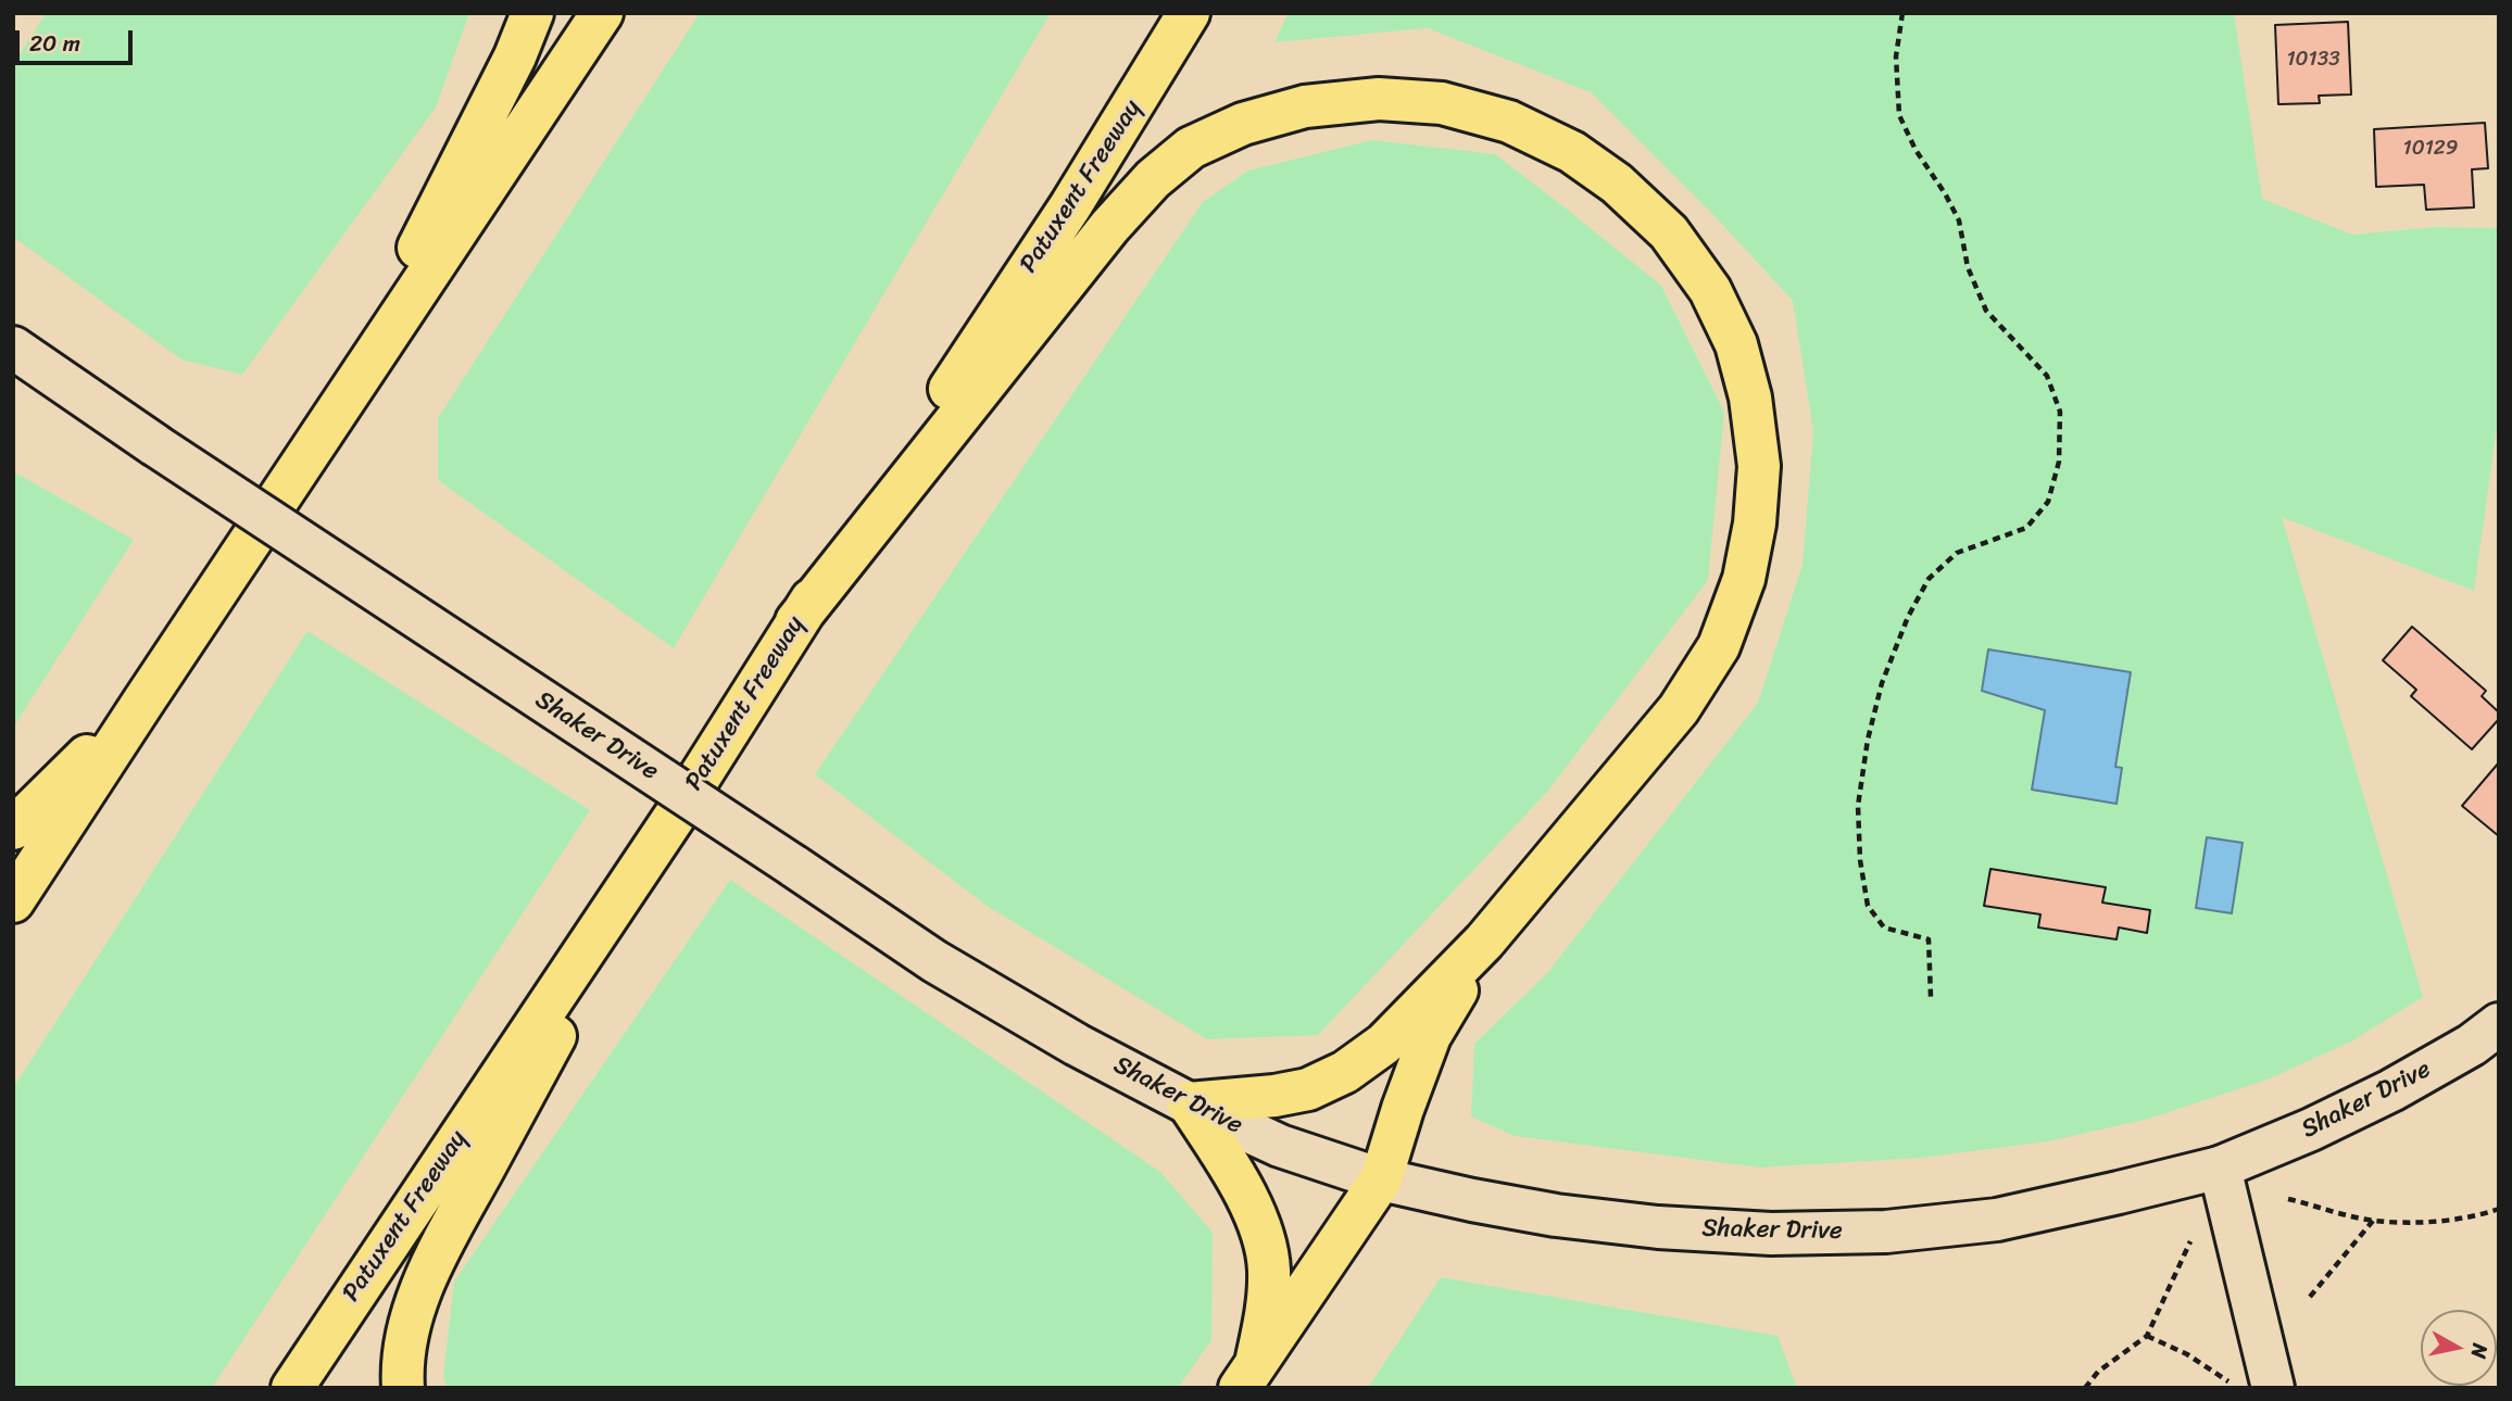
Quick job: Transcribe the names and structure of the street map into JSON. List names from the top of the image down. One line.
{"streets":{"highway":["Patuxent Freeway"],"street":["Shaker Drive"]},"house_numbers":["10133","10129"],"scale_bar":"20 m","north":"right"}
